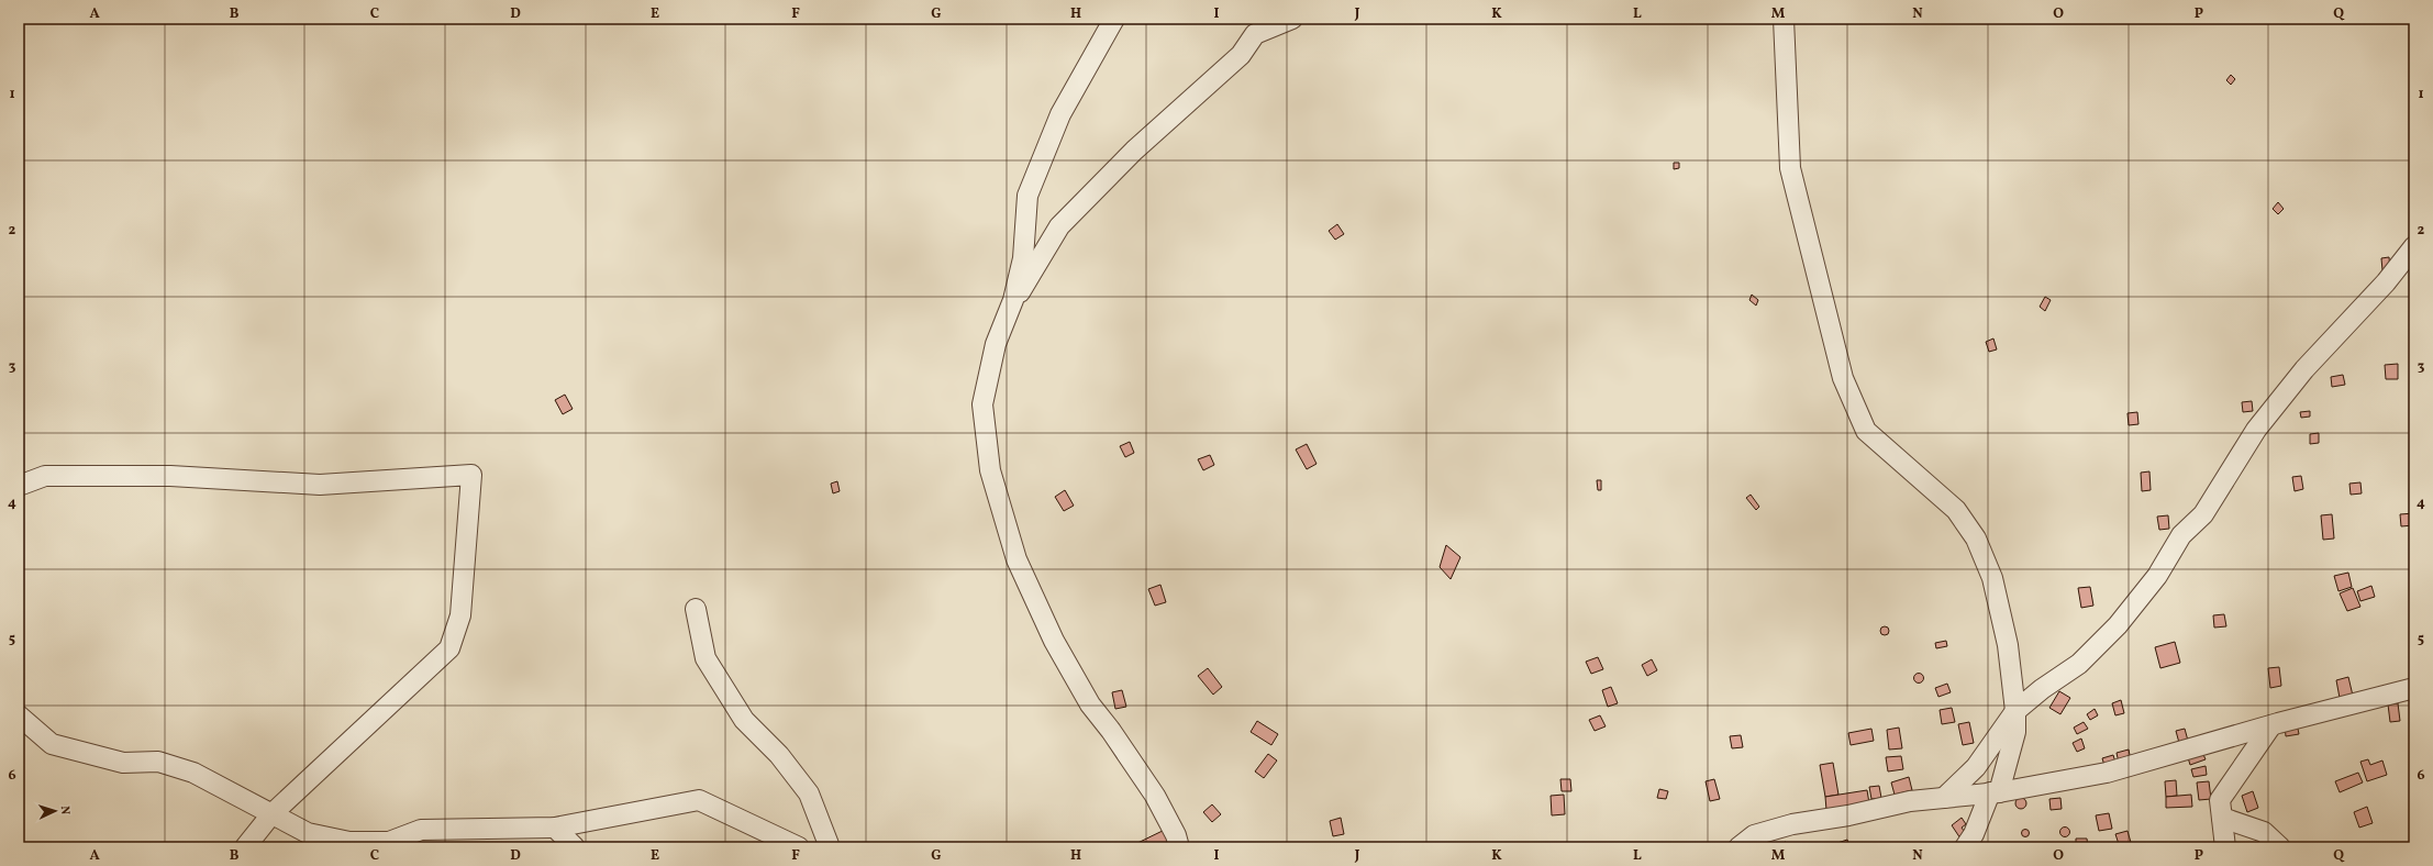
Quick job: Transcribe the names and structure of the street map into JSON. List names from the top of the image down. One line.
{"north":"right","grid":{"columns":["A","B","C","D","E","F","G","H","I","J","K","L","M","N","O","P","Q"],"rows":["1","2","3","4","5","6"]}}
